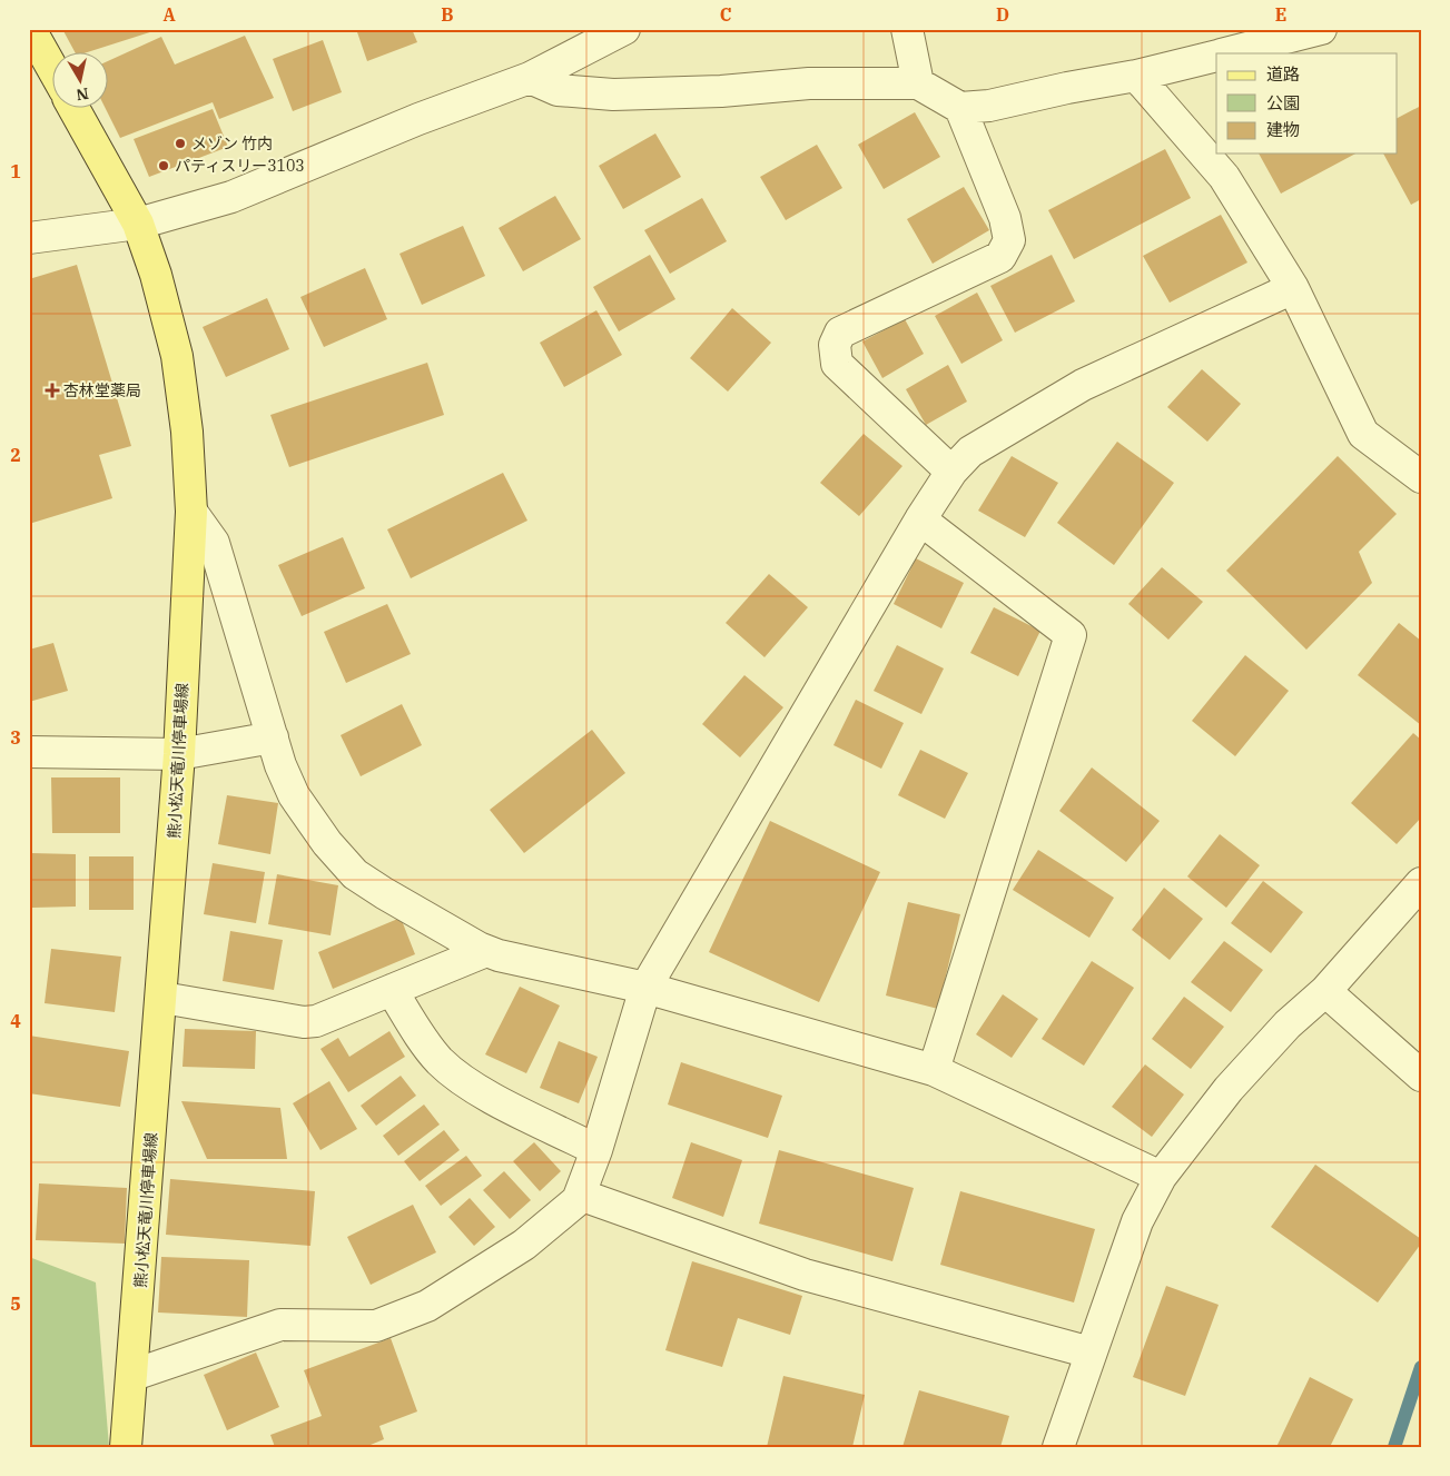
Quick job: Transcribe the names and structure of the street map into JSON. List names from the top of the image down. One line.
{"streets":{"main road":["熊小松天竜川停車場線"]},"places":{"other":["メゾン 竹内","パティスリー3103"],"health":["杏林堂薬局"]},"legend":["道路","公園","建物"],"north":"bottom","grid":{"columns":["A","B","C","D","E"],"rows":["1","2","3","4","5"]}}
